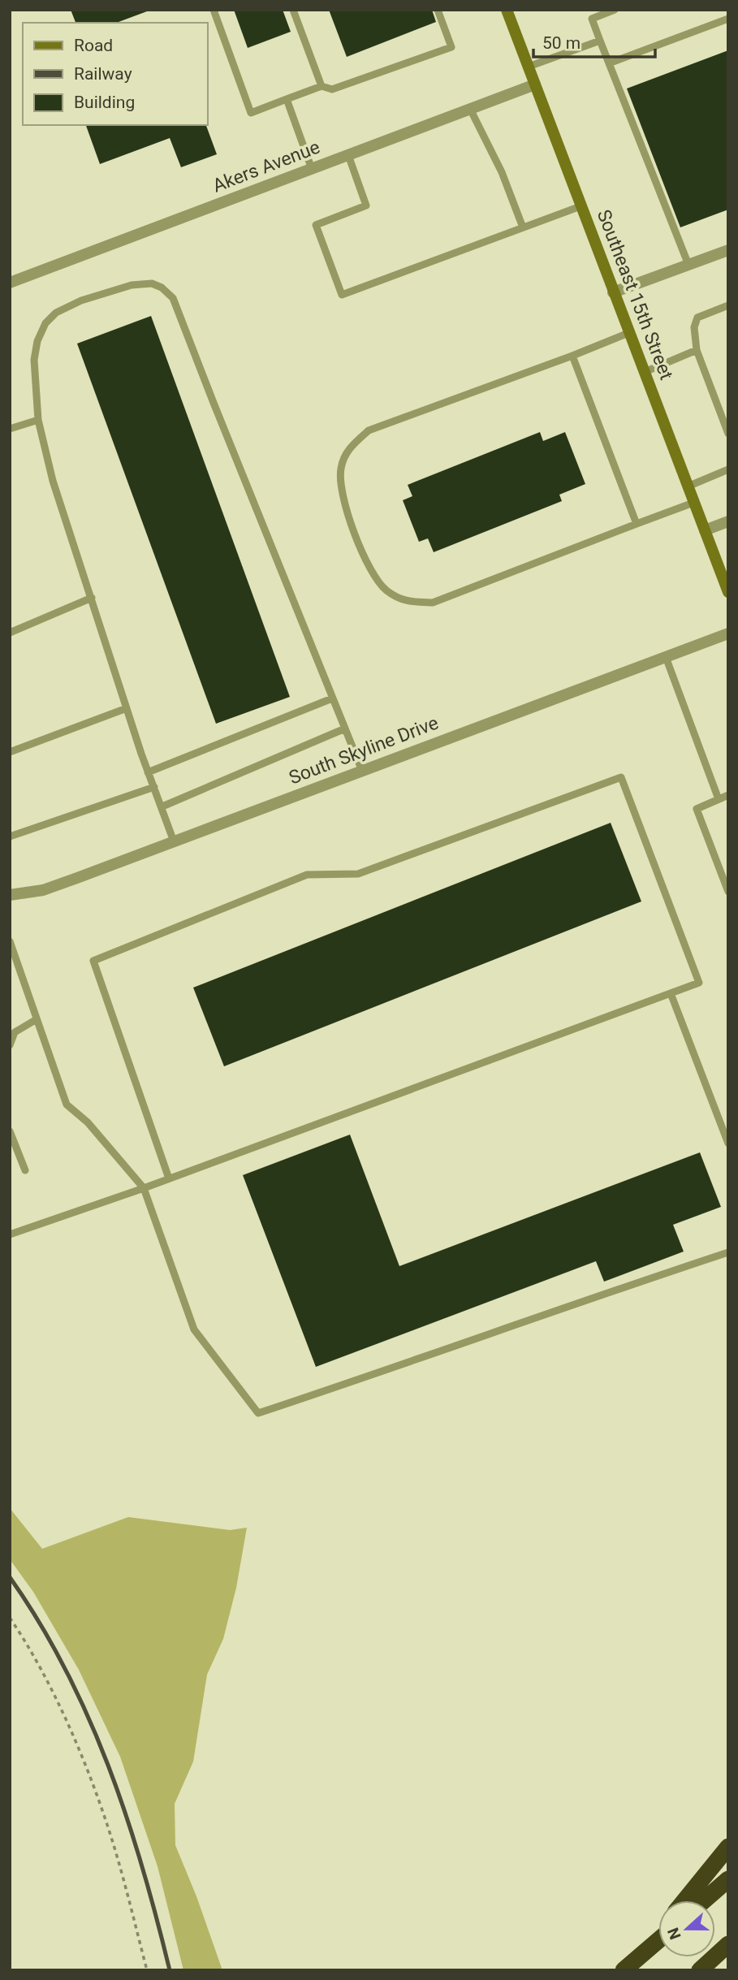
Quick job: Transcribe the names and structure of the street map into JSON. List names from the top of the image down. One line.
{"streets":{"main road":["Southeast 15th Street"],"street":["Akers Avenue","South Skyline Drive"]},"crossings":[["Akers Avenue","Southeast 15th Street"]],"legend":["Road","Railway","Building"],"scale_bar":"50 m","north":"left"}
